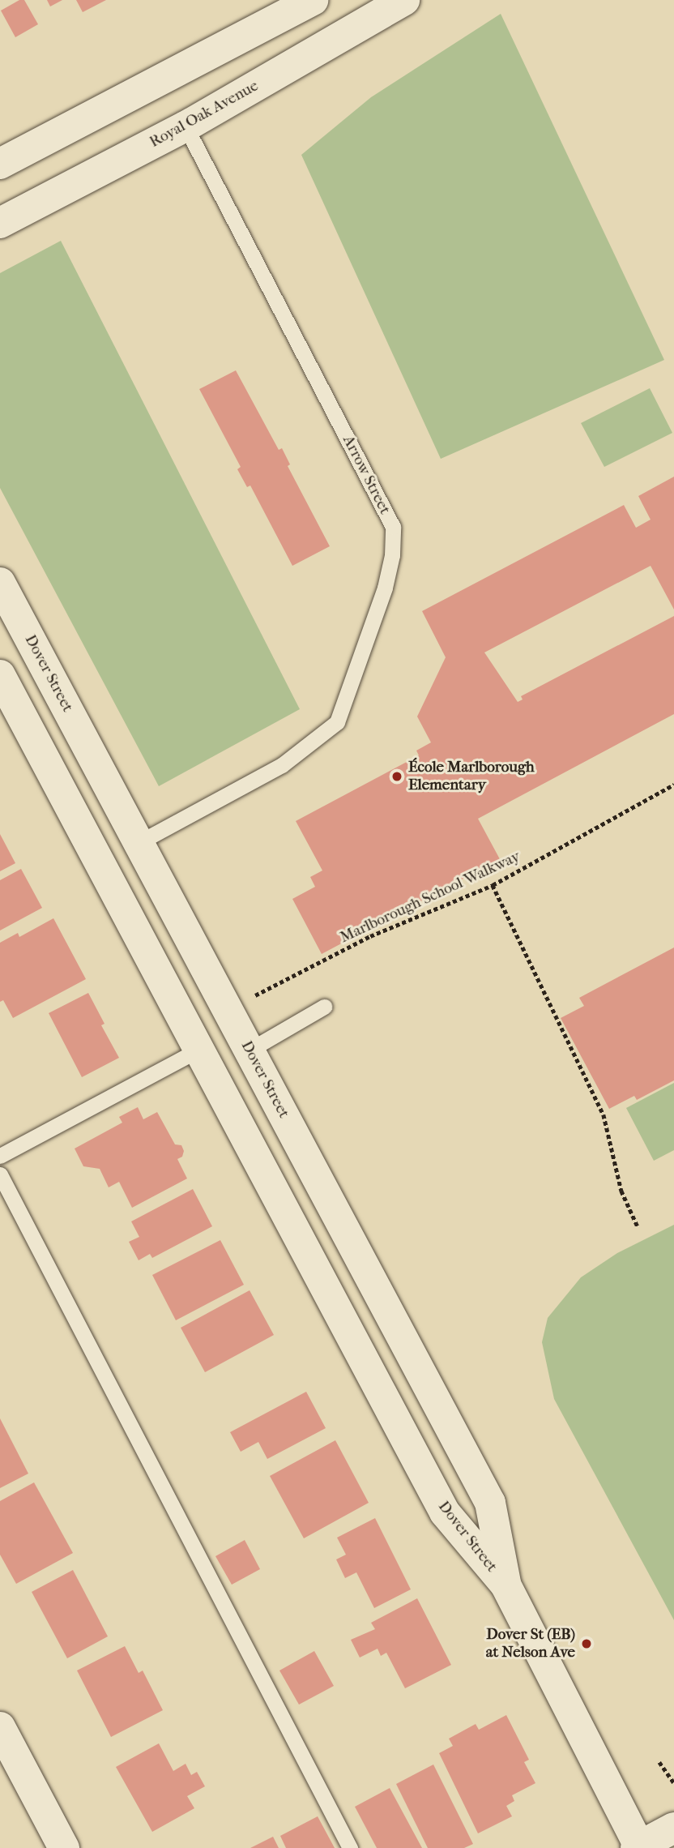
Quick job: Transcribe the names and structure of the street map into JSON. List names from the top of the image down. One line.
{"streets":{"main road":["Royal Oak Avenue","Dover Street"],"lane":["Arrow Street"],"path":["Marlborough School Walkway"]},"crossings":[["Royal Oak Avenue","Arrow Street"],["Arrow Street","Dover Street"]],"places":["École Marlborough Elementary","Dover St (EB) at Nelson Ave"]}
